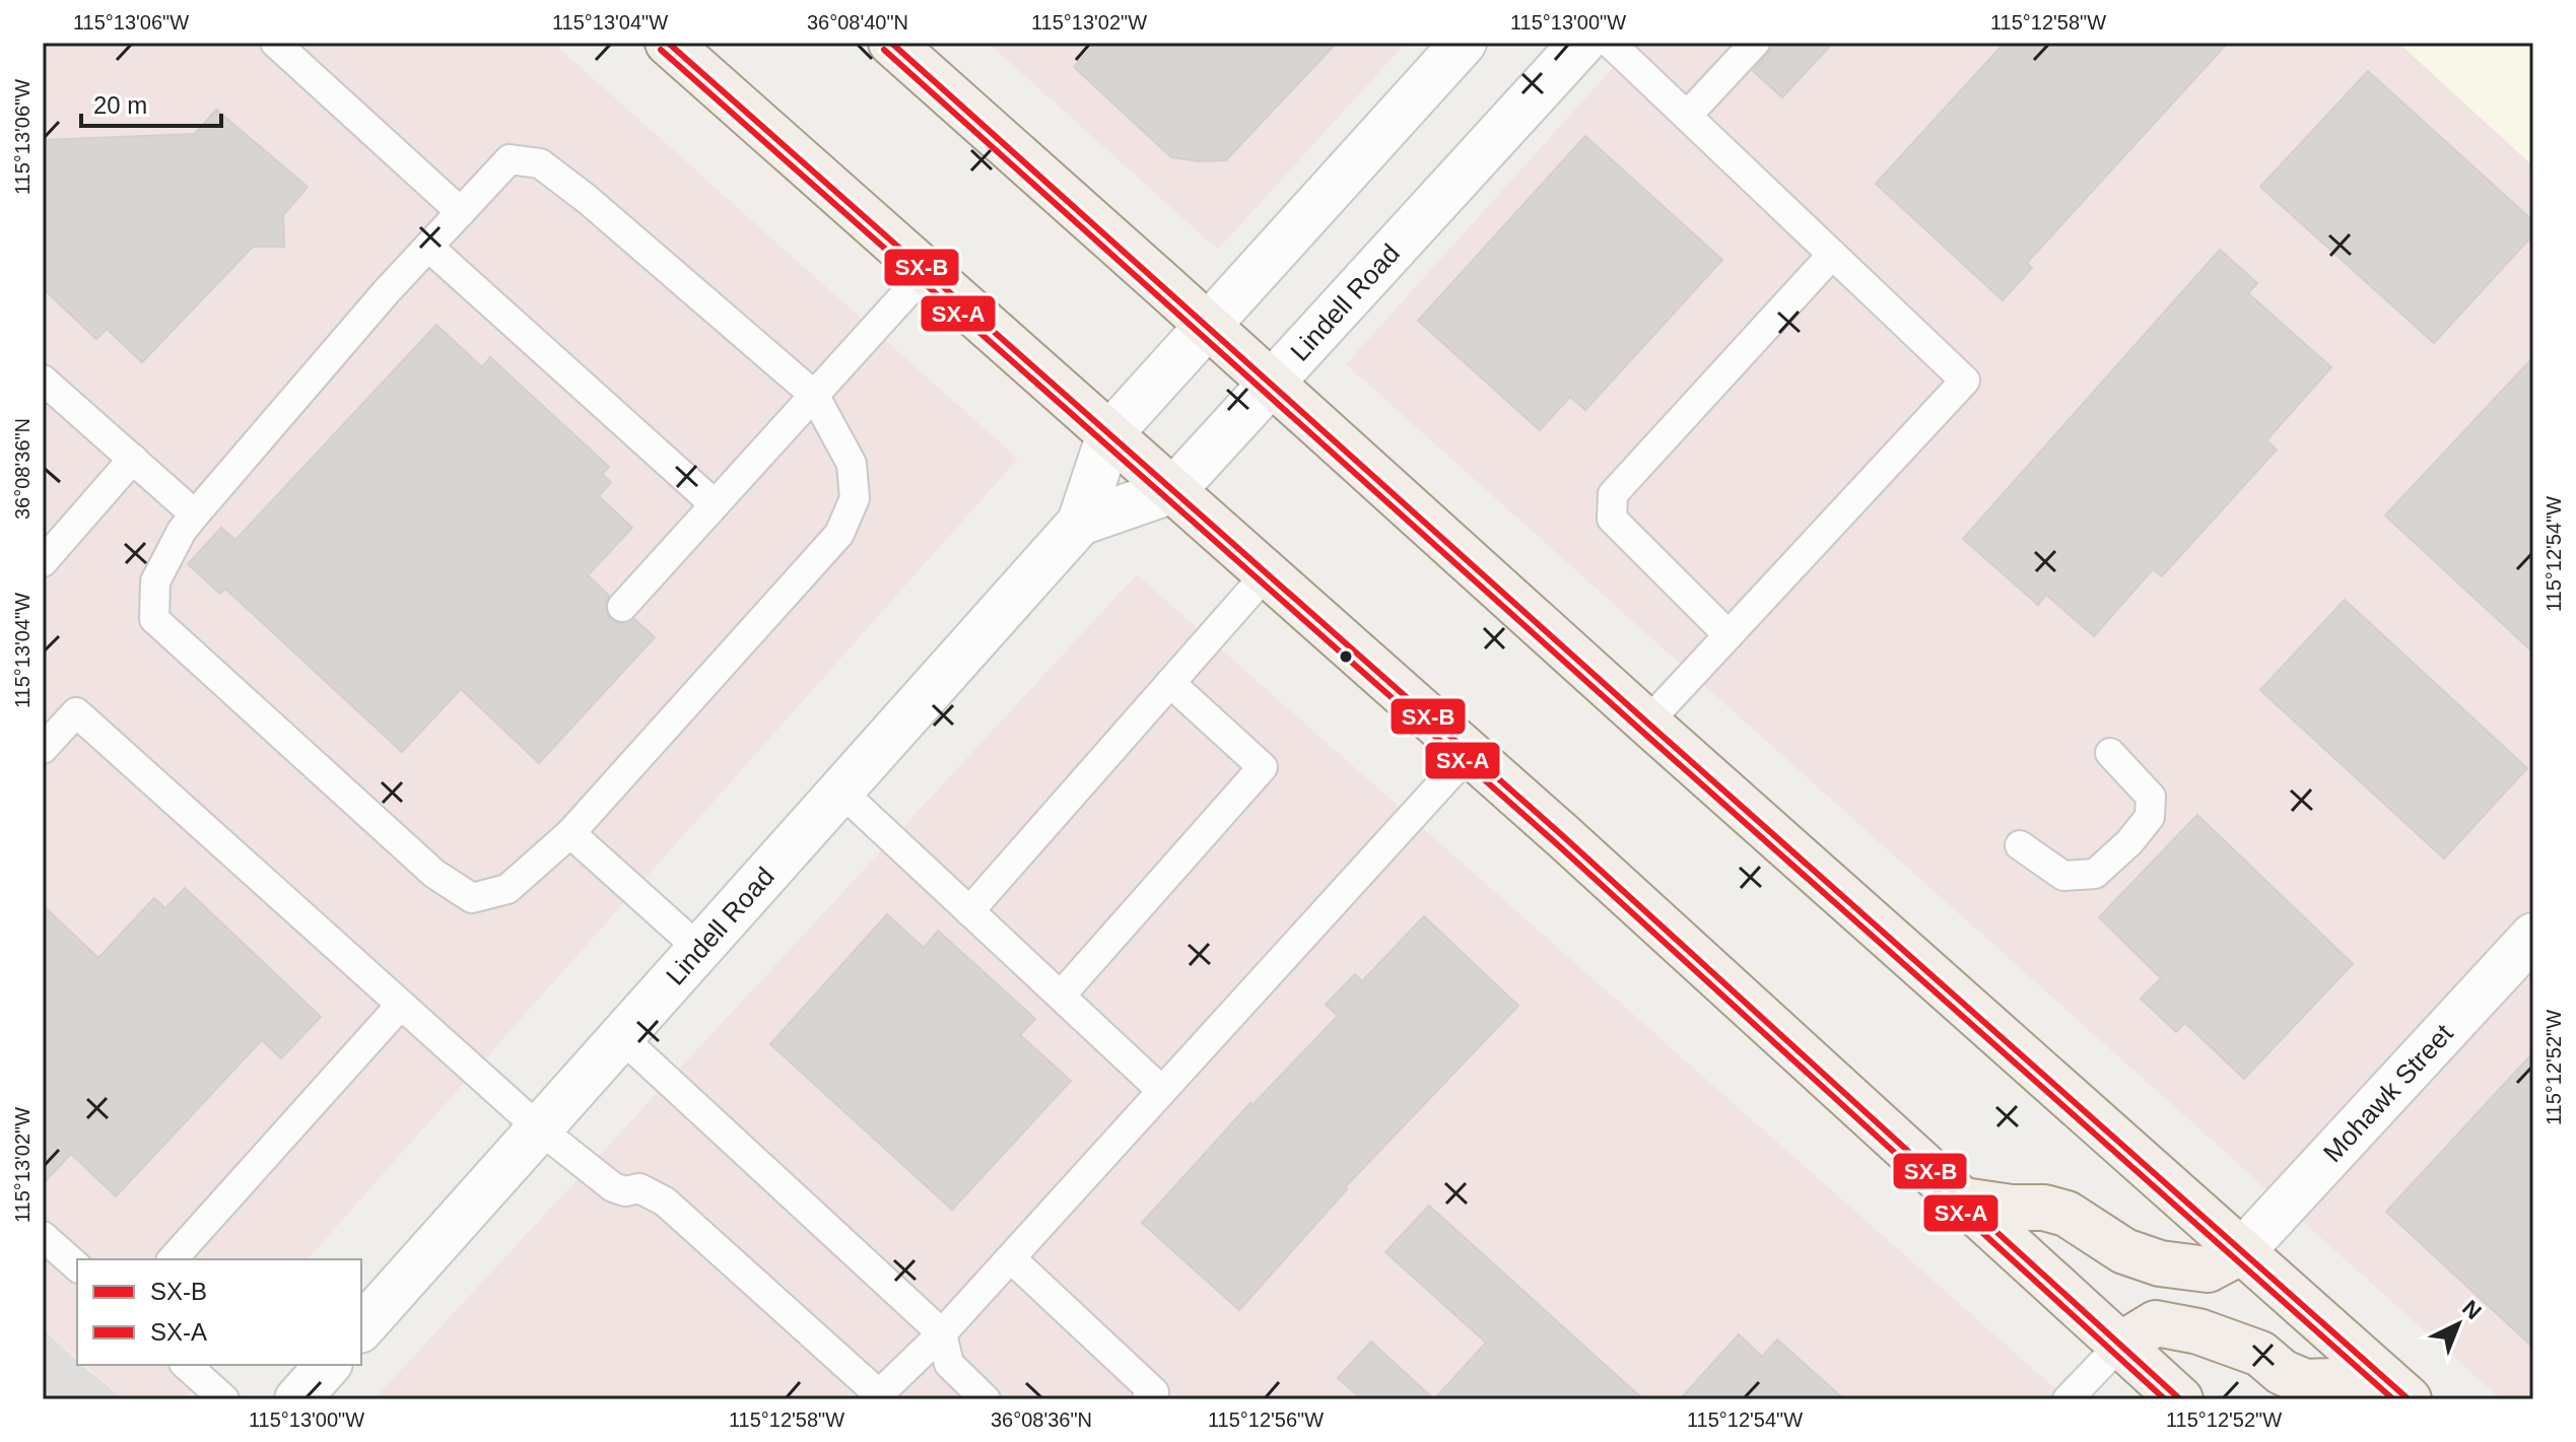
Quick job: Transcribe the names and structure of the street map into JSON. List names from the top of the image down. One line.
{"streets":{"street":["Lindell Road","Mohawk Street"]},"lines":["transit line SX-B","transit line SX-A"],"legend":["SX-B","SX-A"],"scale_bar":"20 m","north":"top right","coordinates":["115°13'06\"W","115°13'04\"W","36°08'40\"N","115°13'02\"W","115°13'00\"W","115°12'58\"W","36°08'36\"N","115°12'54\"W","115°12'52\"W","115°12'56\"W"]}
